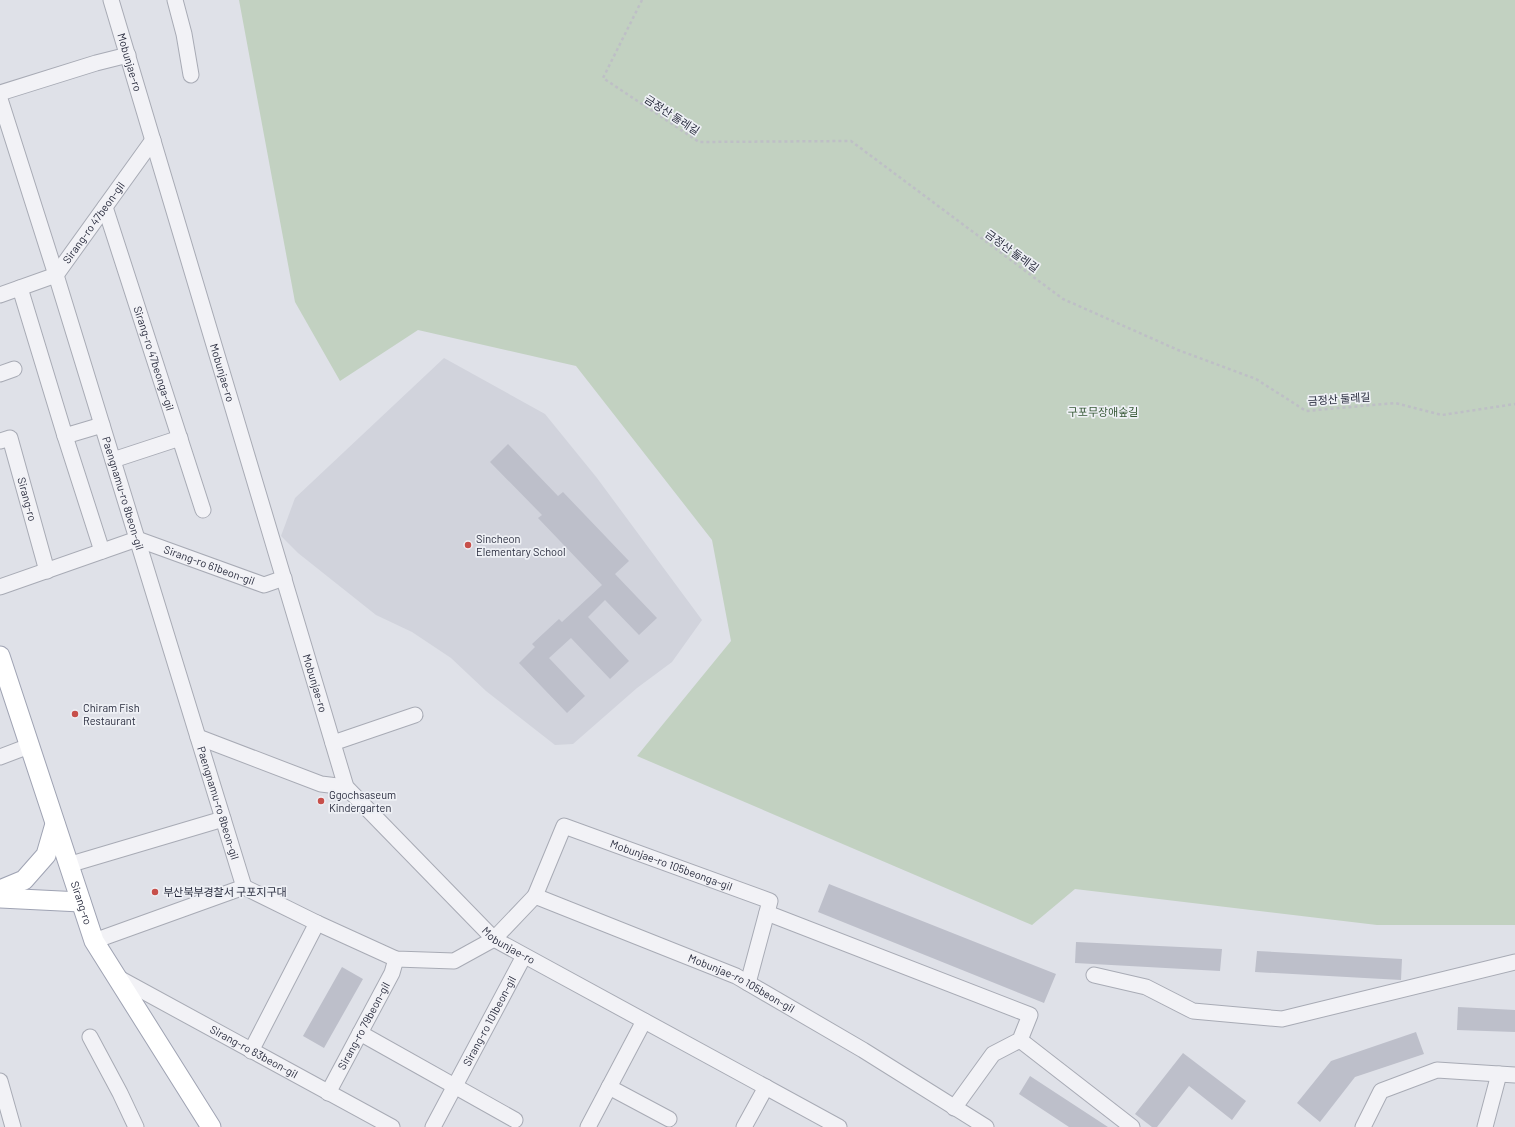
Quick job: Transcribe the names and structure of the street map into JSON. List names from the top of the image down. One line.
{"streets":{"main road":["Sirang-ro"],"street":["Mobunjae-ro","Sirang-ro 47beon-gil","Sirang-ro 47beonga-gil","Paengnamu-ro 8beon-gil","Sirang-ro 61beon-gil","Mobunjae-ro 105beonga-gil","Mobunjae-ro 105beon-gil","Sirang-ro 101beon-gil","Sirang-ro 79beon-gil","Sirang-ro 83beon-gil"],"path":["금정산 둘레길"]},"crossings":[["Mobunjae-ro","Sirang-ro 47beon-gil"],["Mobunjae-ro","Sirang-ro 61beon-gil"],["Mobunjae-ro","Sirang-ro 101beon-gil"],["Sirang-ro 47beon-gil","Sirang-ro 47beonga-gil"],["Sirang-ro 47beon-gil","Paengnamu-ro 8beon-gil"],["Paengnamu-ro 8beon-gil","Sirang-ro 61beon-gil"],["Sirang-ro","Sirang-ro 83beon-gil"],["Mobunjae-ro 105beonga-gil","Mobunjae-ro 105beon-gil"],["Sirang-ro 79beon-gil","Sirang-ro 83beon-gil"]],"parks":["구포무장애숲길"],"places":["Sincheon Elementary School","Chiram Fish Restaurant","Ggochsaseum Kindergarten","부산북부경찰서 구포지구대"]}
